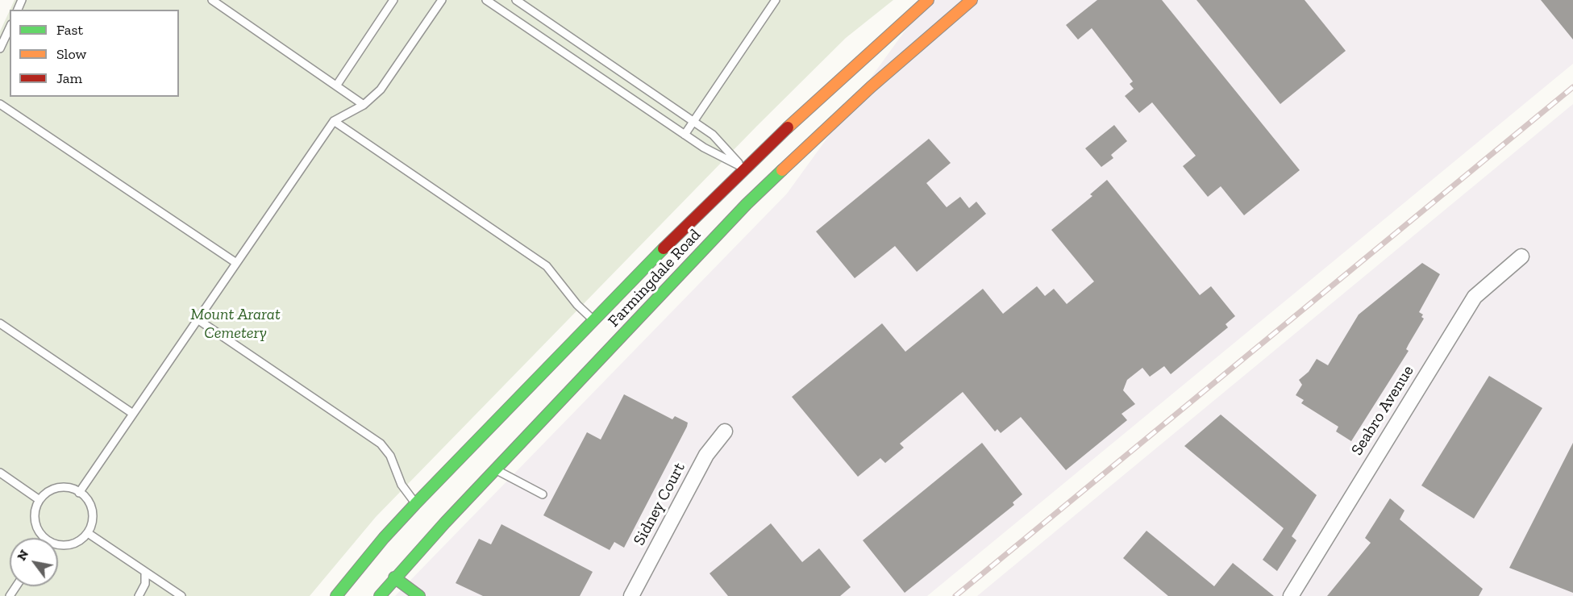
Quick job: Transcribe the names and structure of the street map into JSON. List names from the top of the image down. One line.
{"streets":{"main road":["Farmingdale Road"],"street":["Seabro Avenue","Sidney Court"]},"parks":["Mount Ararat Cemetery"],"legend":["Fast","Slow","Jam"],"north":"top left"}
